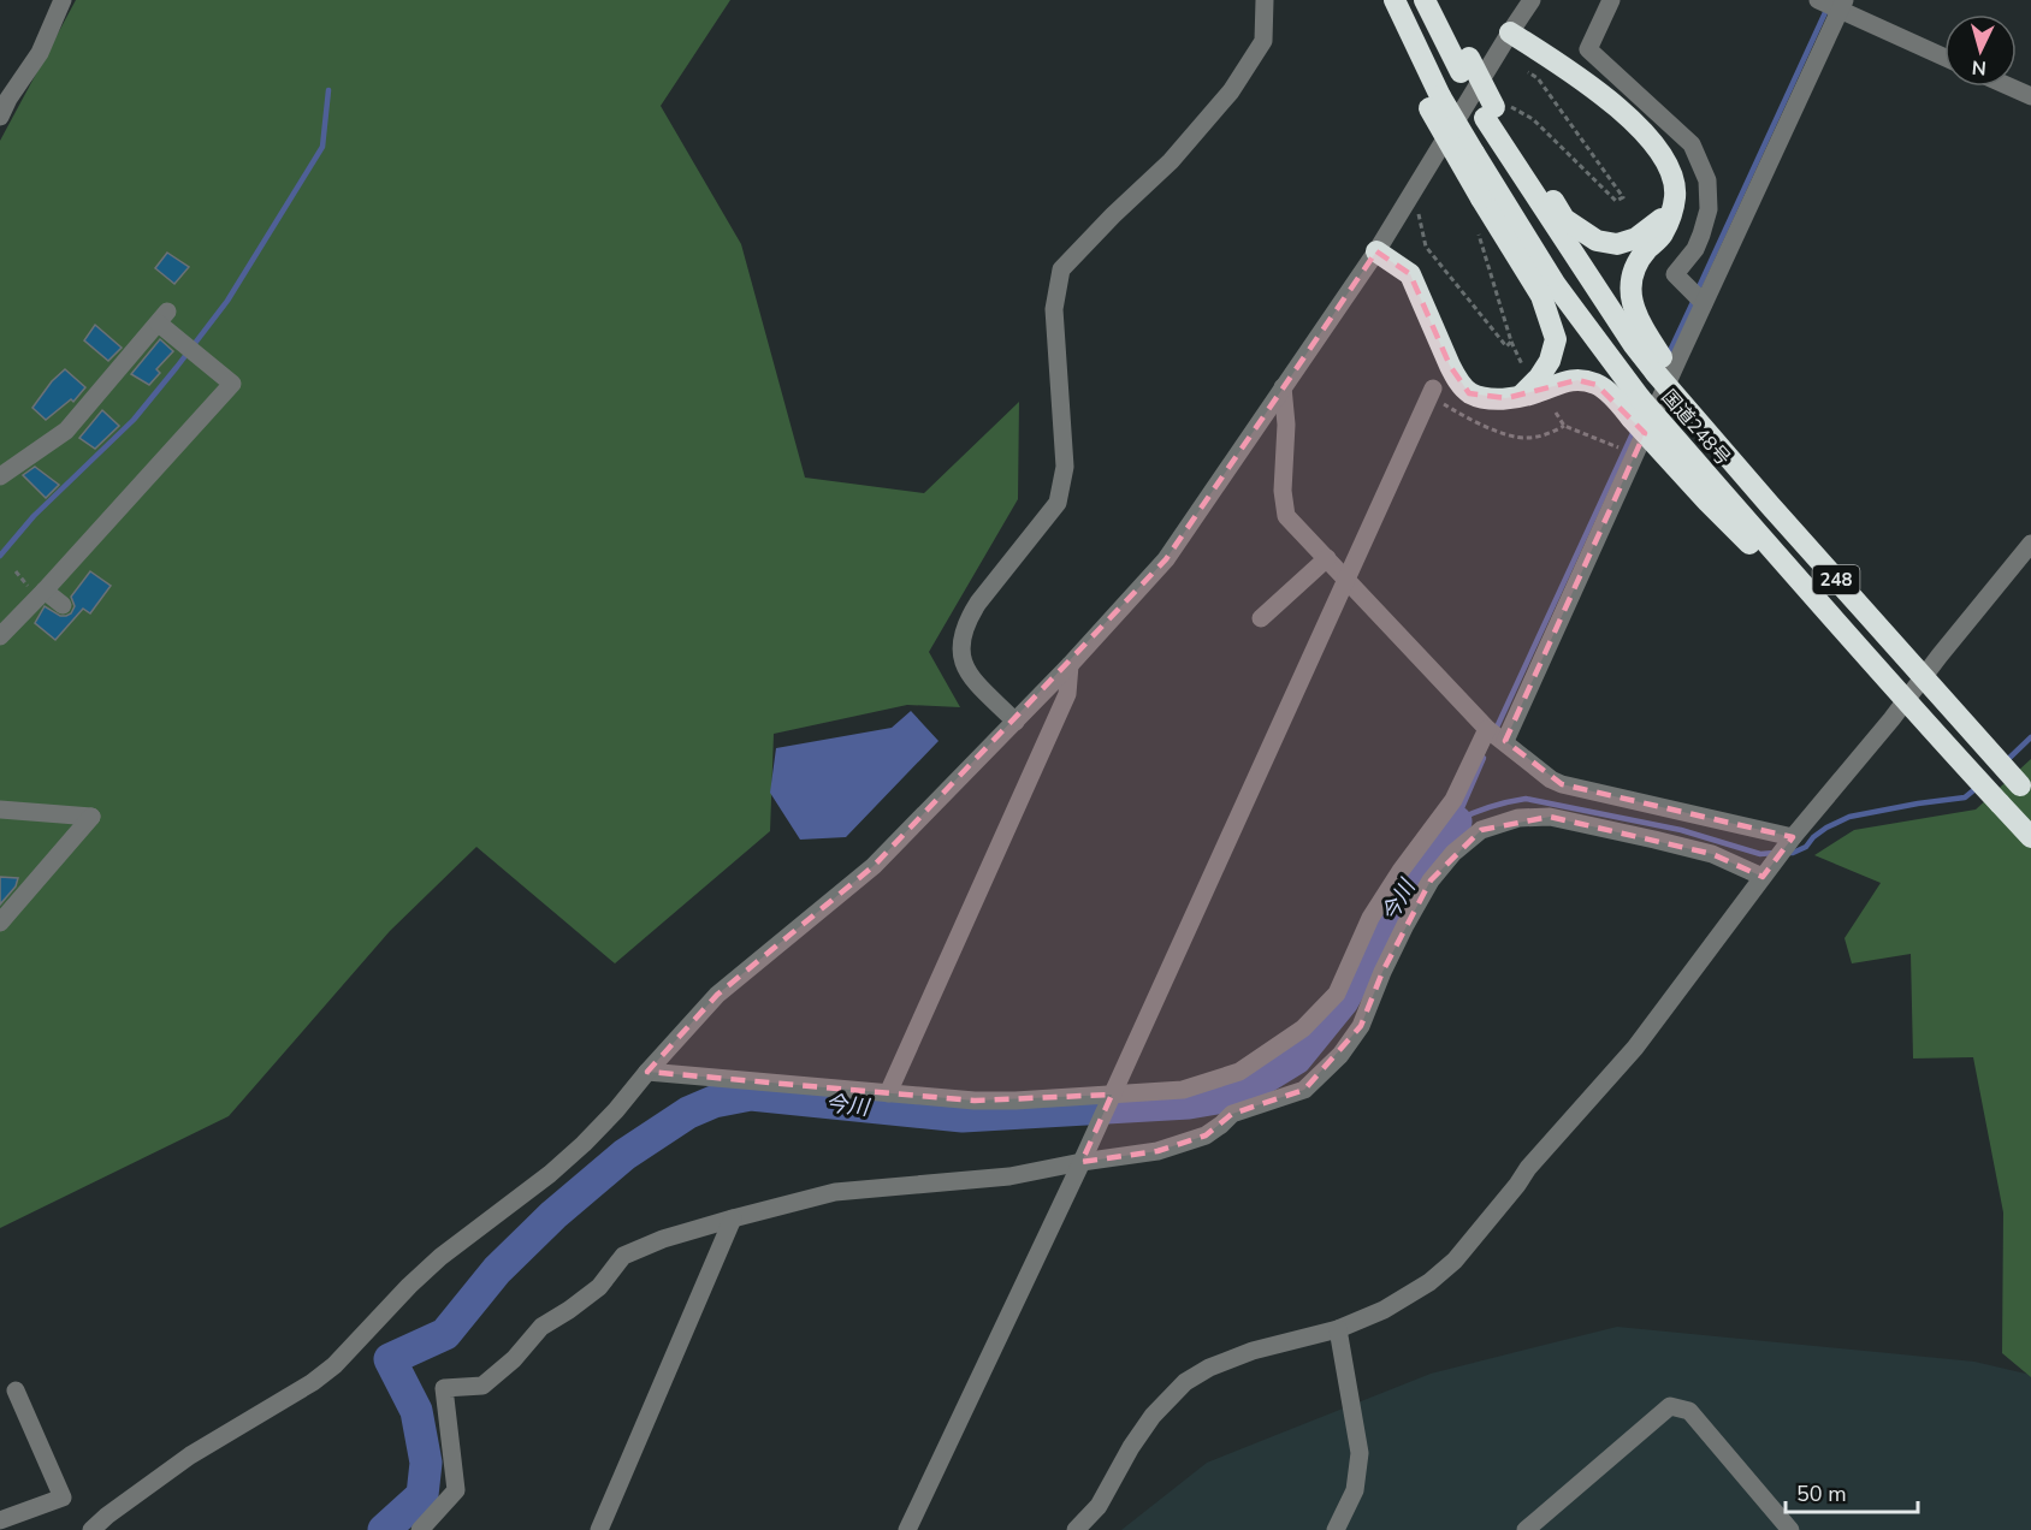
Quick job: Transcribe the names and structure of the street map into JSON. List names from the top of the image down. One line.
{"streets":{"highway":["国道248号","248"]},"water":["今川"],"scale_bar":"50 m","north":"bottom"}
